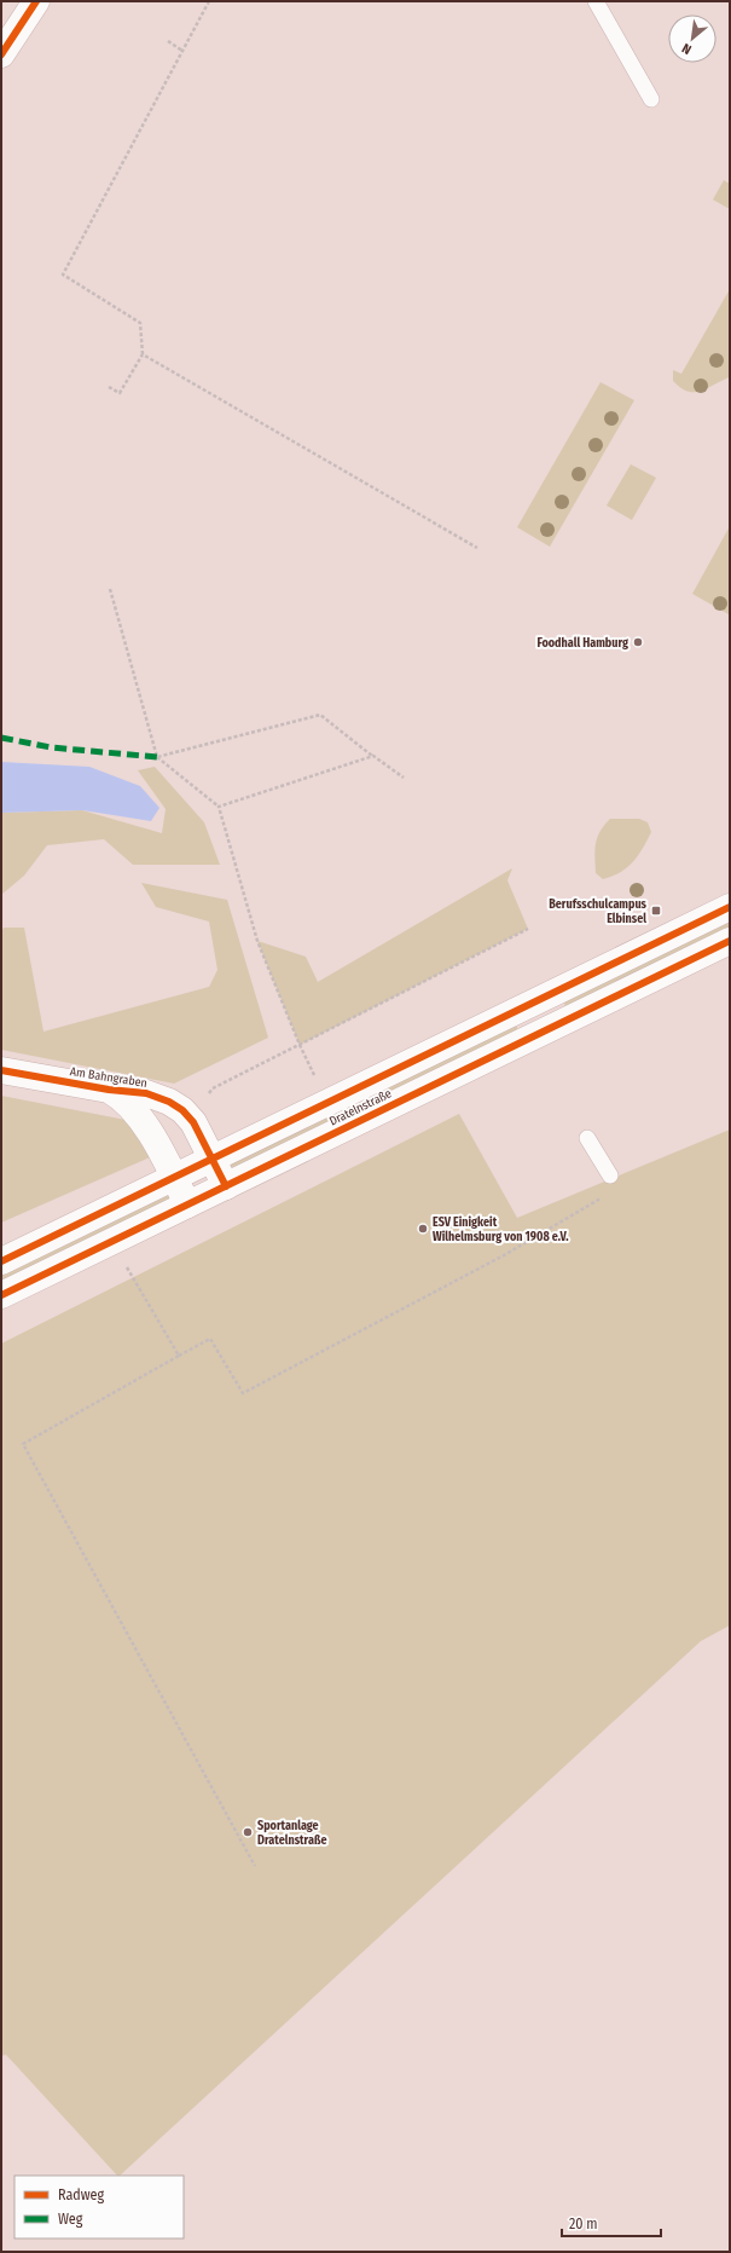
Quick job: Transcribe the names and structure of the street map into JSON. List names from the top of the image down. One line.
{"streets":{"main road":["Am Bahngraben","Dratelnstraße"]},"crossings":[["Am Bahngraben","Dratelnstraße"]],"places":{"other":["Foodhall Hamburg","ESV Einigkeit Wilhelmsburg von 1908 e.V.","Sportanlage Dratelnstraße"],"transit":["Berufsschulcampus Elbinsel"]},"legend":["Radweg","Weg"],"scale_bar":"20 m","north":"bottom left"}
